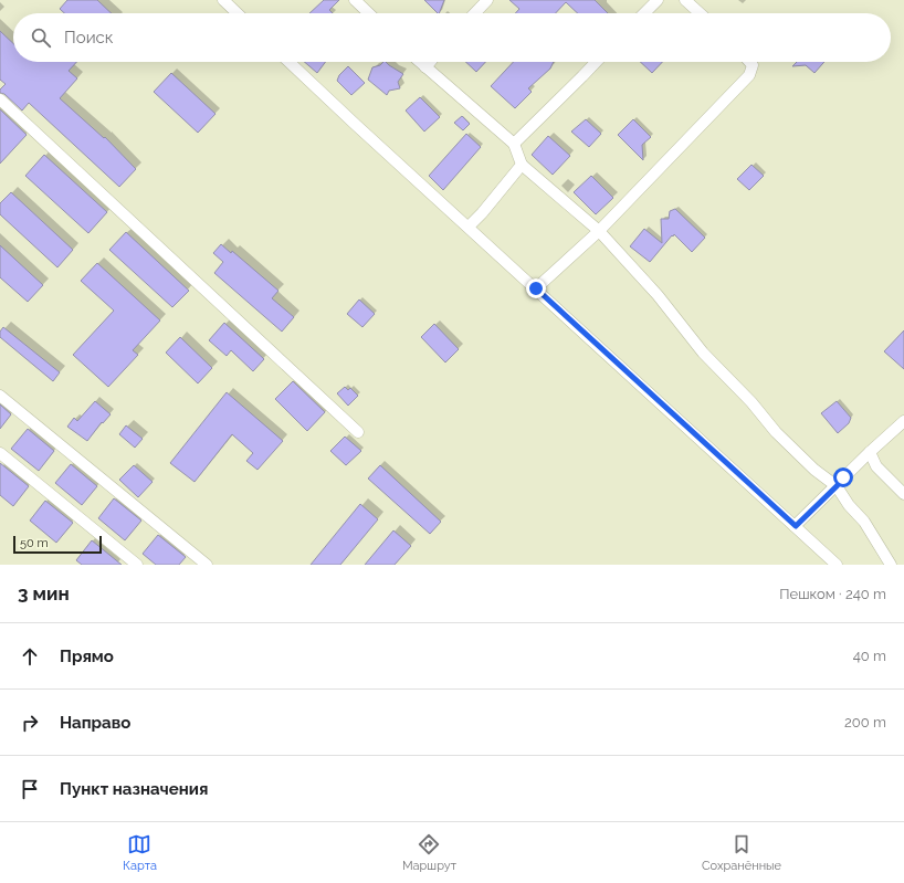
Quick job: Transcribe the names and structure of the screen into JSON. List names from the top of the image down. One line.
{"scale_bar":"50 m","page":{"search":"Поиск","scale":"50 m","heading":["3 мин","Пешком · 240 m"],"list":[["Прямо","40 m"],["Направо","200 m"],"Пункт назначения"],"nav":["Карта","Маршрут","Сохранённые"]}}
